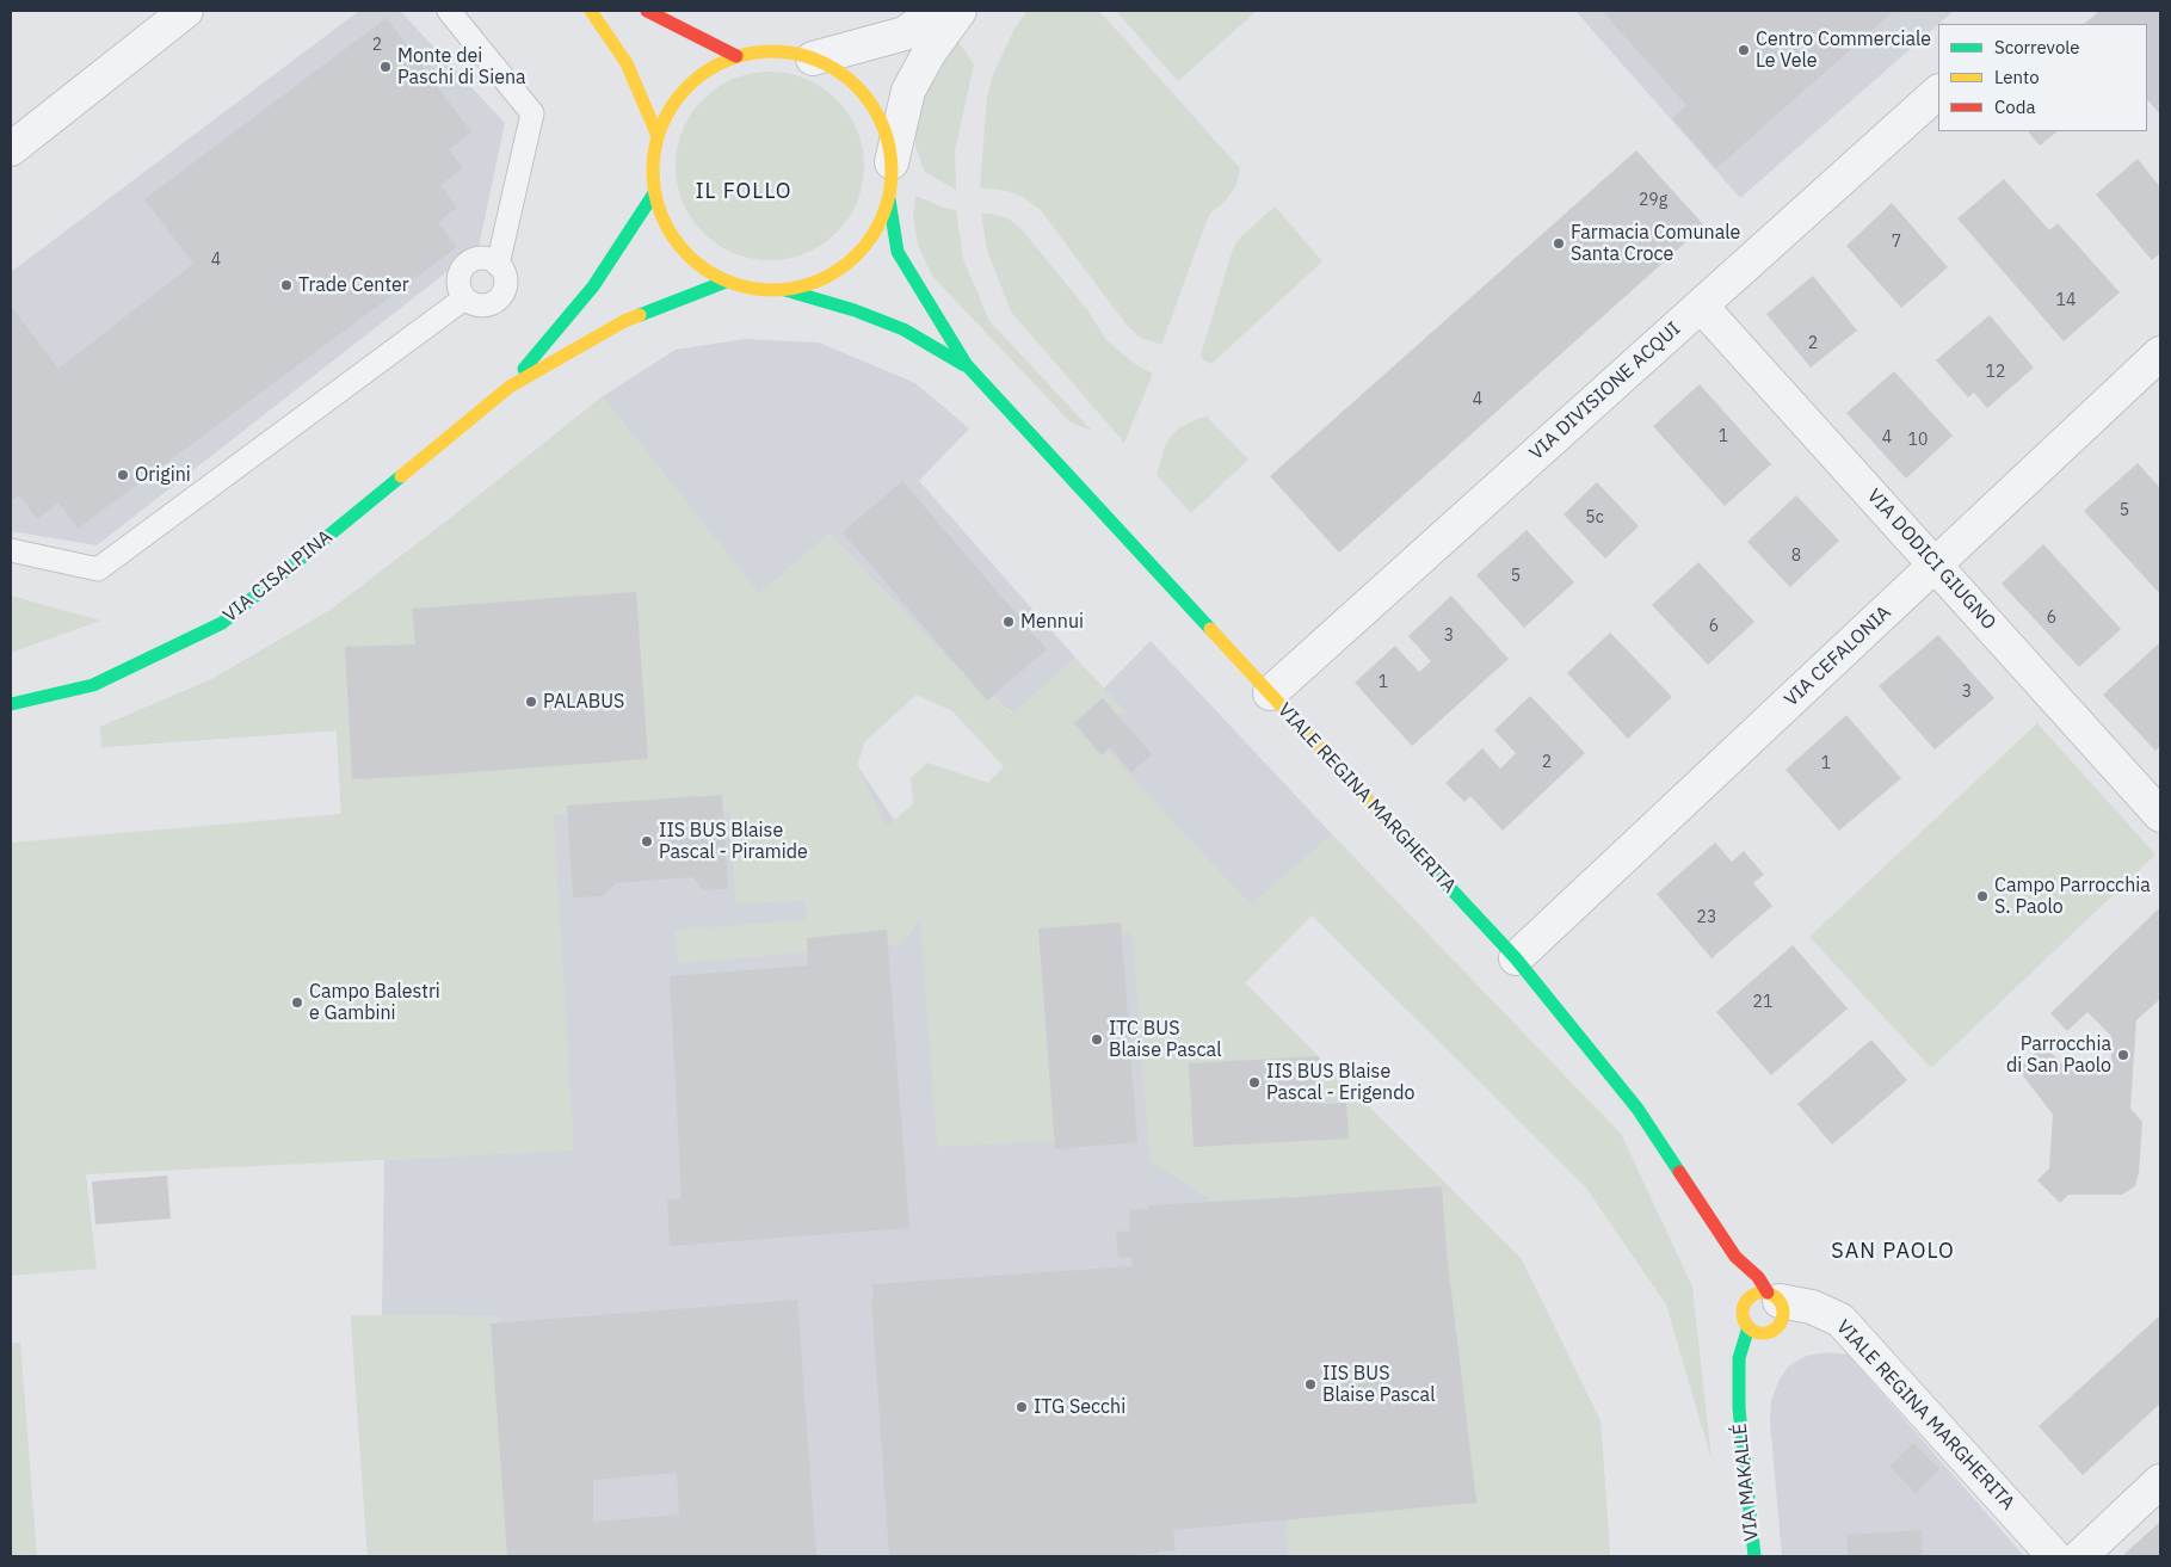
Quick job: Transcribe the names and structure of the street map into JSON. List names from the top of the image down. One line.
{"streets":{"main road":["VIA CISALPINA","VIALE REGINA MARGHERITA","VIA MAKALLÉ"],"street":["VIA DIVISIONE ACQUI","VIA DODICI GIUGNO","VIA CEFALONIA"]},"crossings":[["VIA DIVISIONE ACQUI","VIA DODICI GIUGNO"],["VIA DIVISIONE ACQUI","VIALE REGINA MARGHERITA"],["VIA DODICI GIUGNO","VIA CEFALONIA"],["VIA CISALPINA","VIALE REGINA MARGHERITA"],["VIA CEFALONIA","VIALE REGINA MARGHERITA"],["VIALE REGINA MARGHERITA","VIA MAKALLÉ"]],"districts":["IL FOLLO","SAN PAOLO"],"places":["Centro Commerciale Le Vele","Monte dei Paschi di Siena","Farmacia Comunale Santa Croce","Trade Center","Origini","Mennui","PALABUS","IIS BUS Blaise Pascal - Piramide","Campo Parrocchia S. Paolo","Campo Balestri e Gambini","ITC BUS Blaise Pascal","Parrocchia di San Paolo","IIS BUS Blaise Pascal - Erigendo","IIS BUS Blaise Pascal","ITG Secchi"],"house_numbers":["2","29g","7","4","14","2","12","4","1","4","10","5","5c","8","5","6","6","3","1","3","2","1","23","21"],"legend":["Scorrevole","Lento","Coda"]}
